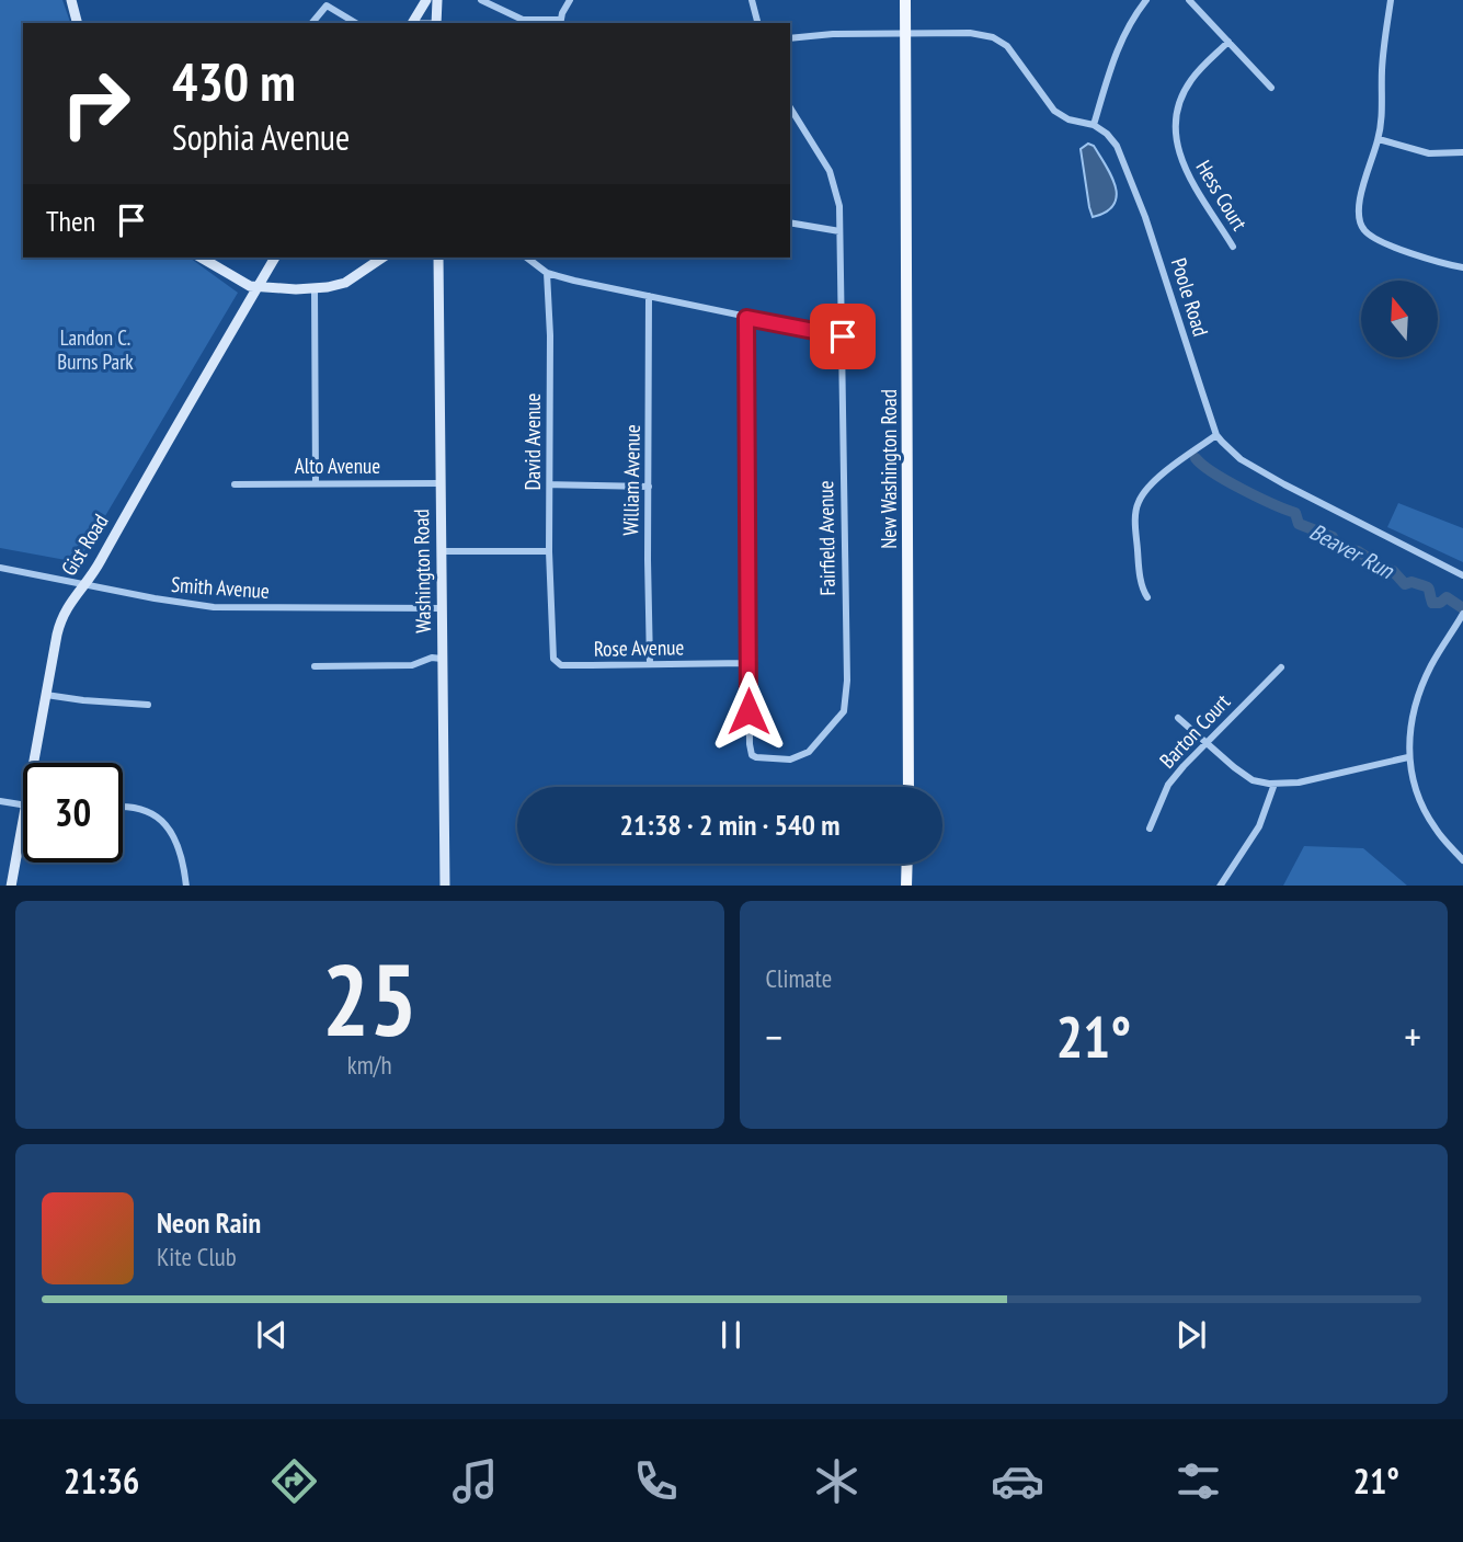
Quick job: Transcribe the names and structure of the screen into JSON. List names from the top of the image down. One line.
{"streets":{"main road":["New Washington Road"],"street":["Hess Court","Poole Road","David Avenue","Alto Avenue","William Avenue","Fairfield Avenue","Gist Road","Washington Road","Smith Avenue","Rose Avenue","Barton Court"]},"crossings":[["Poole Road","New Washington Road"],["David Avenue","Rose Avenue"],["Alto Avenue","Washington Road"],["William Avenue","Rose Avenue"],["Fairfield Avenue","Rose Avenue"],["Gist Road","Smith Avenue"],["Washington Road","Smith Avenue"]],"water":["Beaver Run"],"parks":["Landon C. Burns Park"],"north":"top","page":{"turn":["430 m","Sophia Avenue"],"then":"Then","limit":"30","trip":"21:38 · 2 min · 540 m","tile":[["25","km/h"],"Climate"],"heat":["−","21°","+"],"song":["Neon Rain","Kite Club"],"tabs":["21:36","21°"]}}
